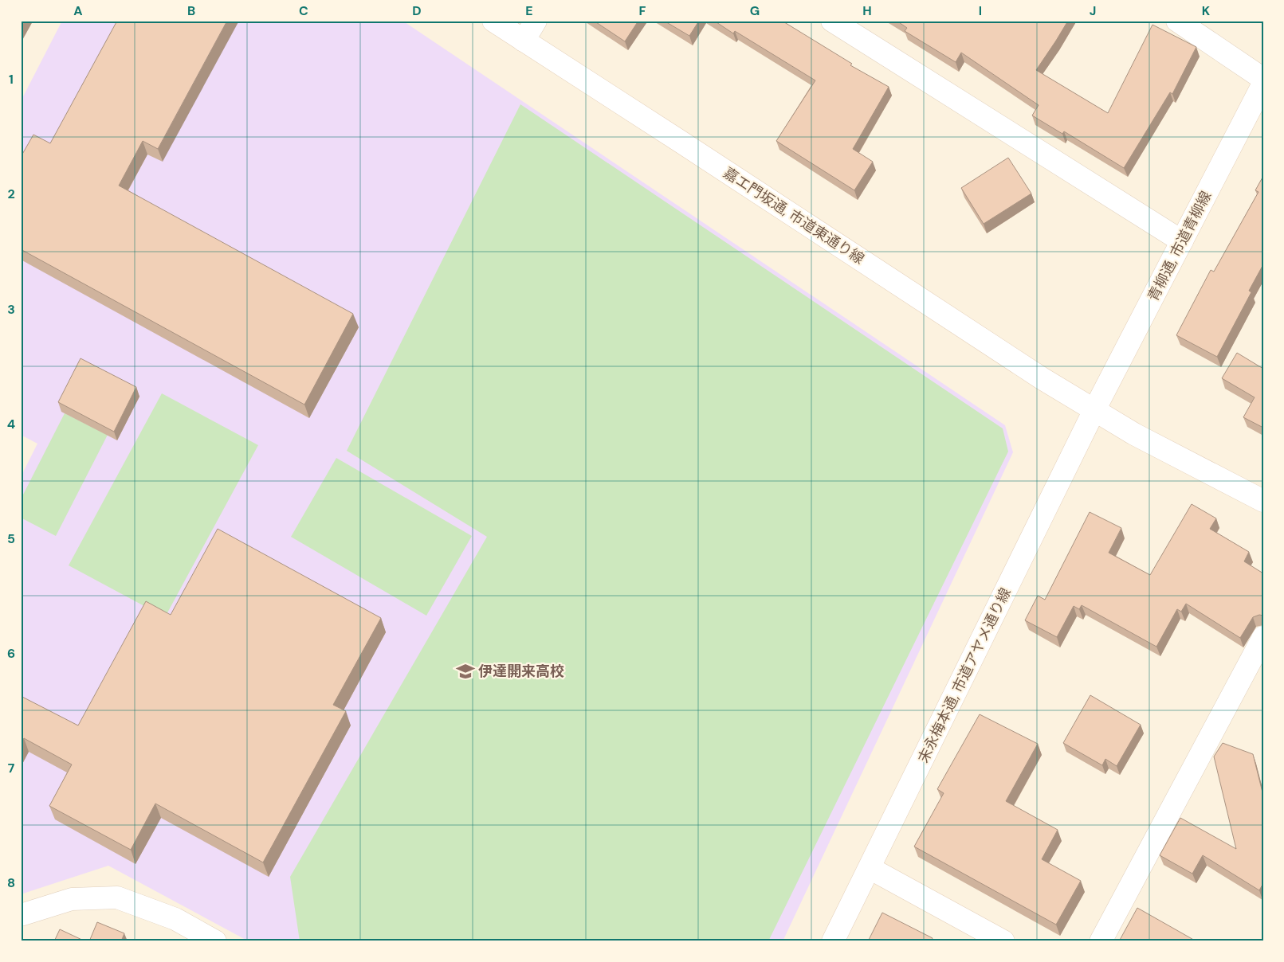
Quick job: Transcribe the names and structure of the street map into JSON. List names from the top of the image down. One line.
{"streets":{"street":["嘉エ門坂通, 市道東通り線","青柳通, 市道青柳線","末永梅本通, 市道アヤメ通り線"]},"crossings":[["嘉エ門坂通, 市道東通り線","青柳通, 市道青柳線"],["嘉エ門坂通, 市道東通り線","末永梅本通, 市道アヤメ通り線"],["青柳通, 市道青柳線","末永梅本通, 市道アヤメ通り線"]],"places":{"school or university":["伊達開来高校"]},"grid":{"columns":["A","B","C","D","E","F","G","H","I","J","K"],"rows":["1","2","3","4","5","6","7","8"]}}
